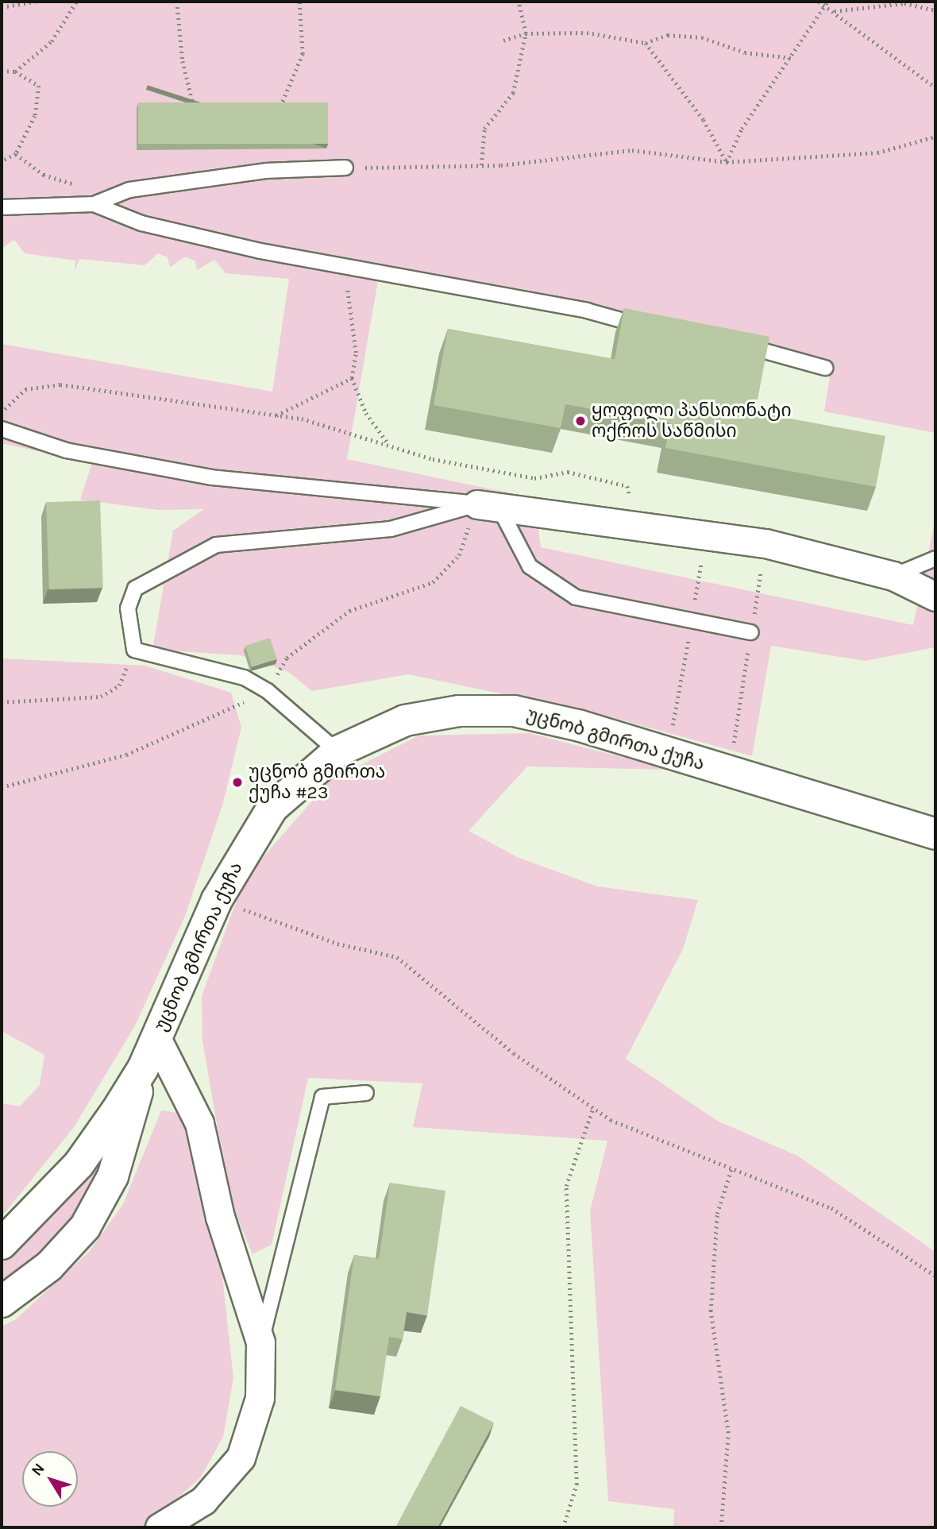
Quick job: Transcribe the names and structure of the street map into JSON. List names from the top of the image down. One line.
{"streets":{"main road":["უცნობ გმირთა ქუჩა"]},"places":["ყოფილი პანსიონატი ოქროს საწმისი","უცნობ გმირთა ქუჩა #23"],"north":"top left"}
